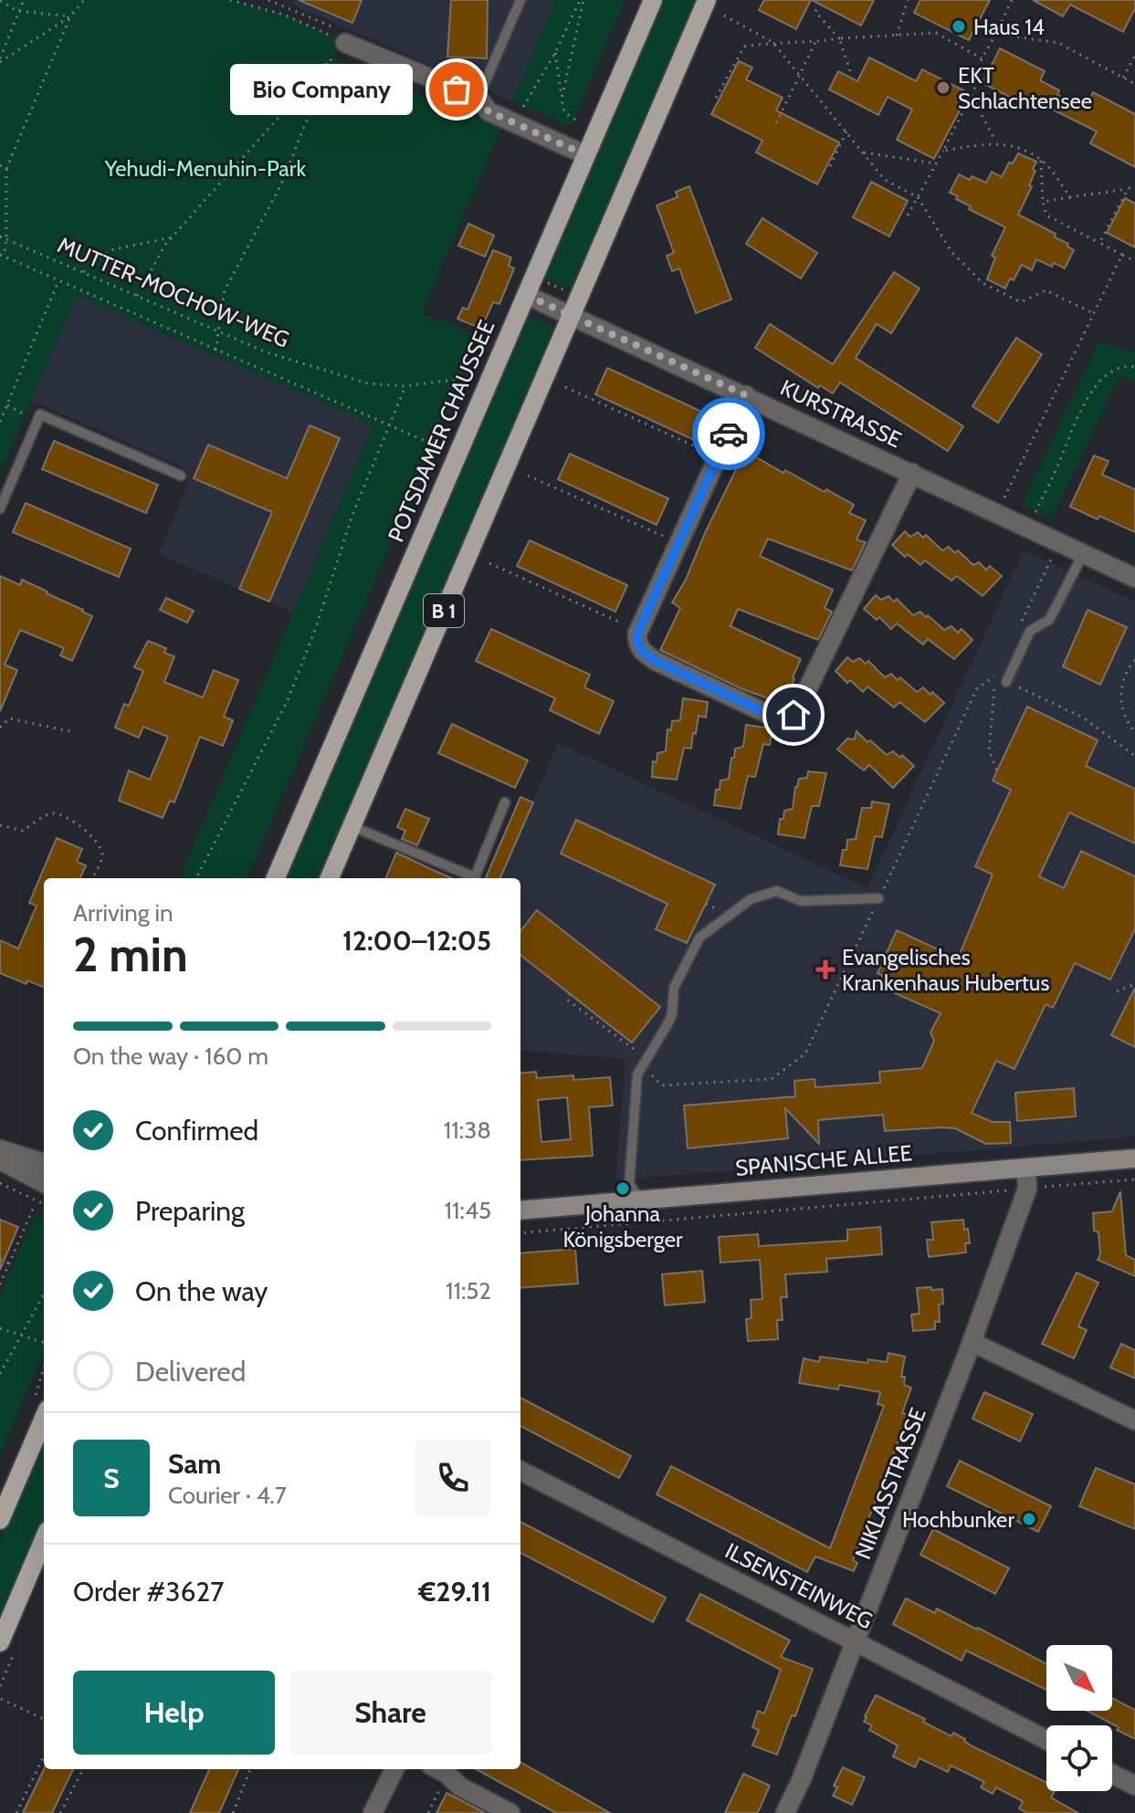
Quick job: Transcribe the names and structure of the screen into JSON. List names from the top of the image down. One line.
{"streets":{"main road":["POTSDAMER CHAUSSEE","B 1","SPANISCHE ALLEE"],"street":["KURSTRASSE","NIKLASSTRASSE","ILSENSTEINWEG"],"path":["MUTTER-MOCHOW-WEG"]},"crossings":[["KURSTRASSE","POTSDAMER CHAUSSEE"],["KURSTRASSE","B 1"],["SPANISCHE ALLEE","NIKLASSTRASSE"],["NIKLASSTRASSE","ILSENSTEINWEG"]],"parks":["Yehudi-Menuhin-Park"],"places":{"other":["Haus 14","EKT Schlachtensee","Bio Company","Johanna Königsberger","Hochbunker"],"health":["Evangelisches Krankenhaus Hubertus"]},"north":"bottom right","page":{"bubble":"Bio Company","heading":["2 min","Arriving in","12:00–12:05"],"panel":["Sam","Courier · 4.7","Order #3627","€29.11"],"bar":"On the way · 160 m","list":[["Confirmed","11:38"],["Preparing","11:45"],["On the way","11:52"],"Delivered"],"round":"S","buttons":["Help","Share"]}}
